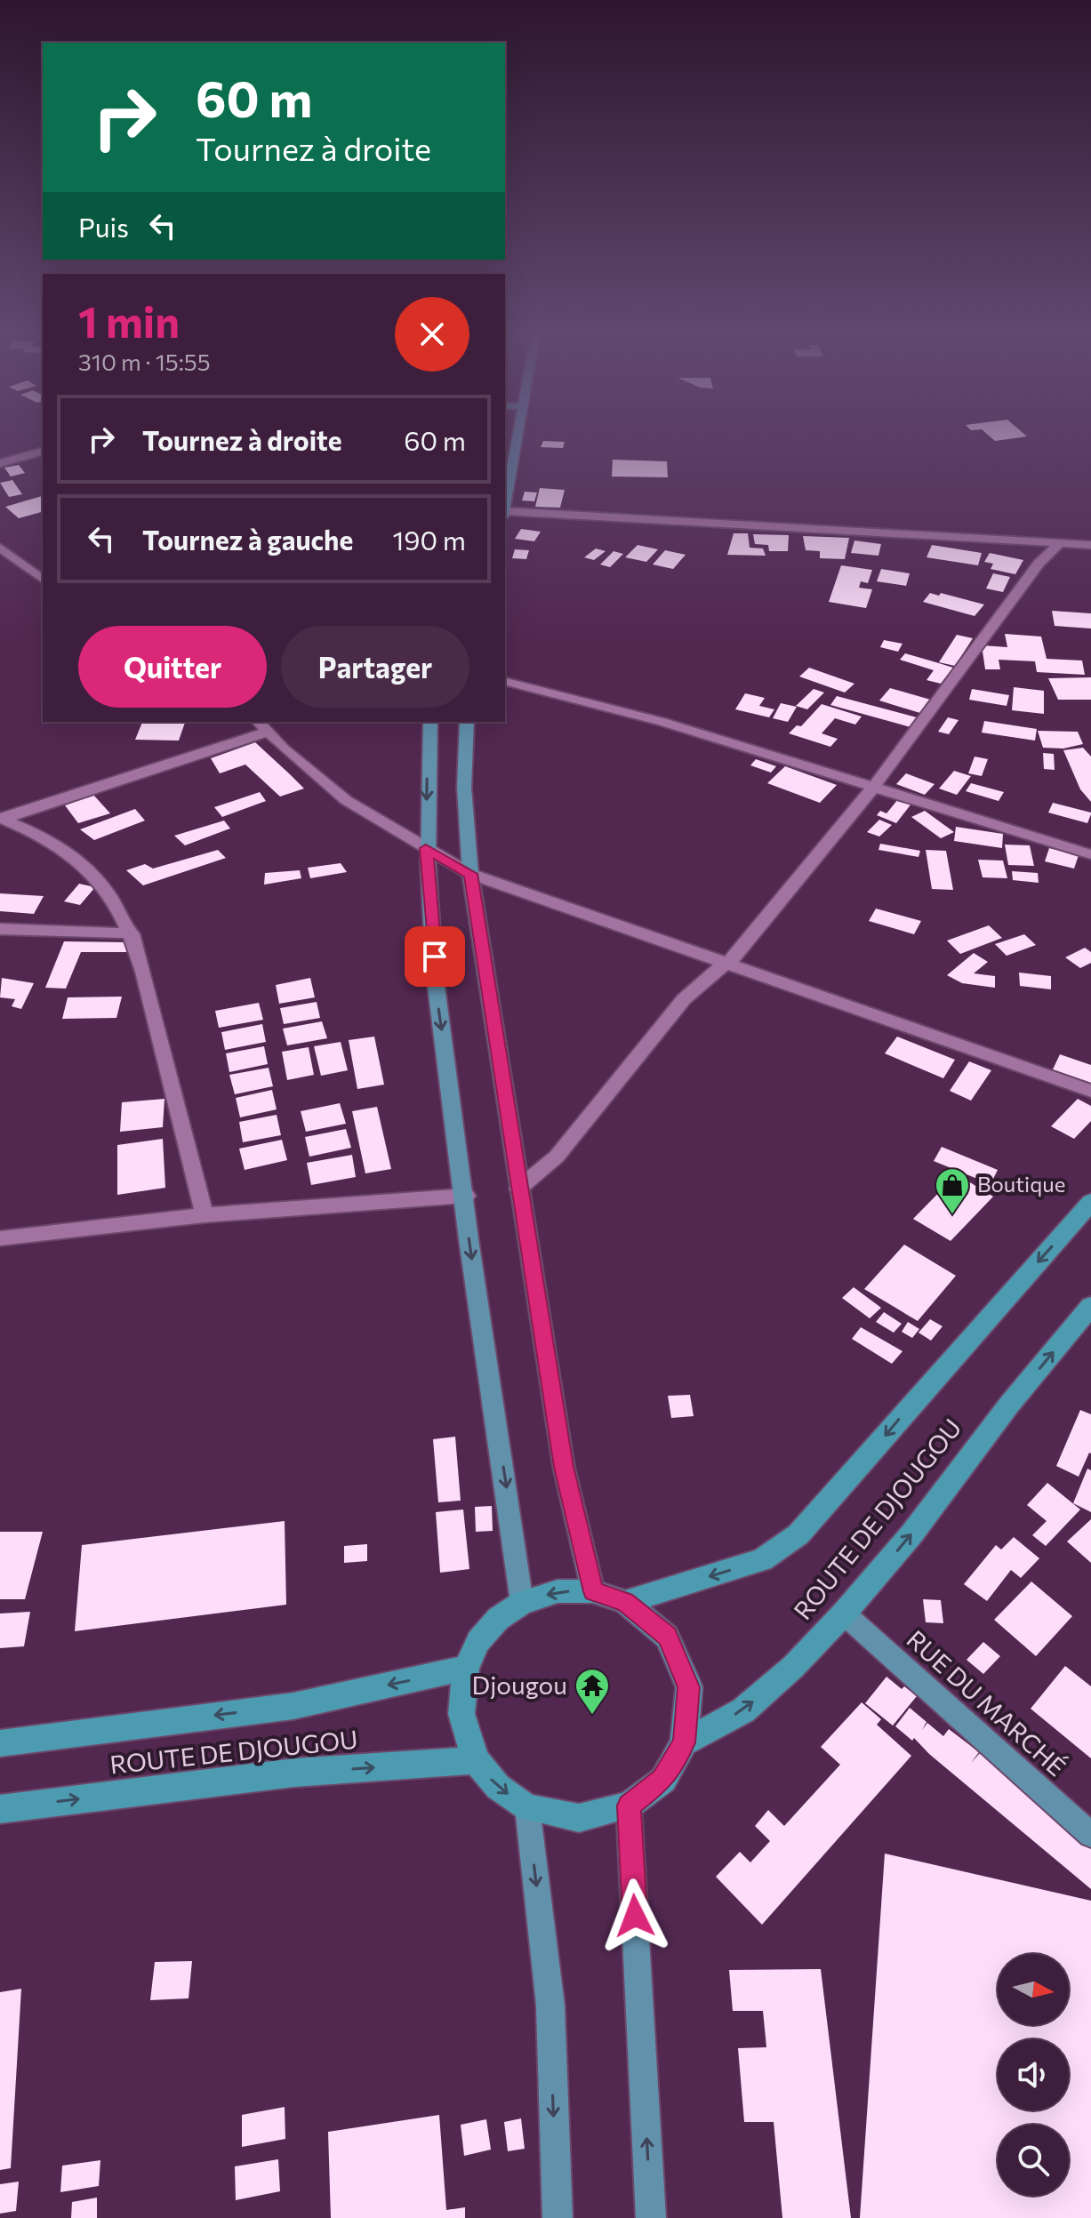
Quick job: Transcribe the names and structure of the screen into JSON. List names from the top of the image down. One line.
{"streets":{"highway":["ROUTE DE DJOUGOU"],"main road":["RUE DU MARCHÉ"]},"crossings":[["ROUTE DE DJOUGOU","RUE DU MARCHÉ"]],"places":{"shop":["Boutique"],"temple":["Djougou"]},"north":"right","page":{"turn":["60 m","Tournez à droite"],"then":"Puis","heading":["1 min","310 m · 15:55"],"list":[{"name":"Tournez à droite","value":"60 m"},{"name":"Tournez à gauche","value":"190 m"}],"buttons":["Quitter","Partager"]}}
